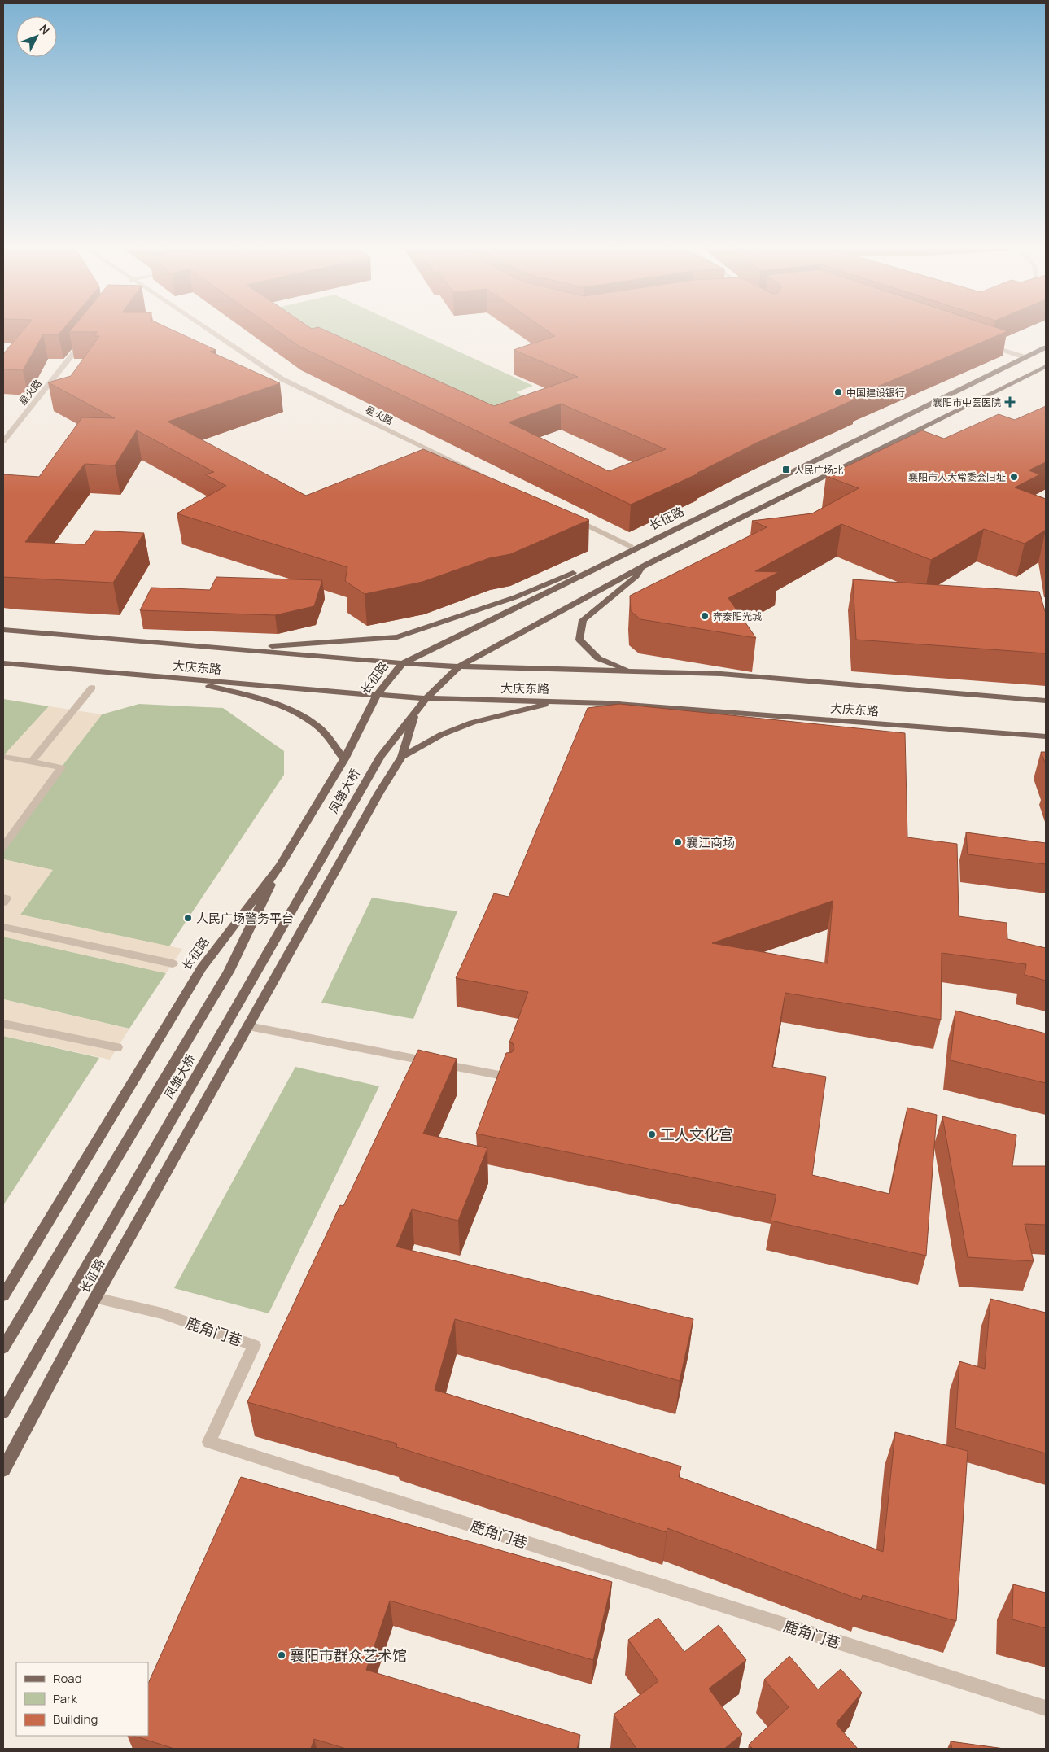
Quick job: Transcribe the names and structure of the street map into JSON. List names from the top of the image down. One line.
{"streets":{"main road":["长征路","大庆东路","凤雏大桥"],"street":["星火路","鹿角门巷"]},"crossings":[["长征路","大庆东路"],["长征路","凤雏大桥"],["长征路","鹿角门巷"]],"places":{"other":["中国建设银行","襄阳市人大常委会旧址","奔泰阳光城","襄江商场","人民广场警务平台","工人文化宫","襄阳市群众艺术馆"],"health":["襄阳市中医医院"],"transit":["人民广场北"]},"legend":["Road","Park","Building"],"north":"top right"}
